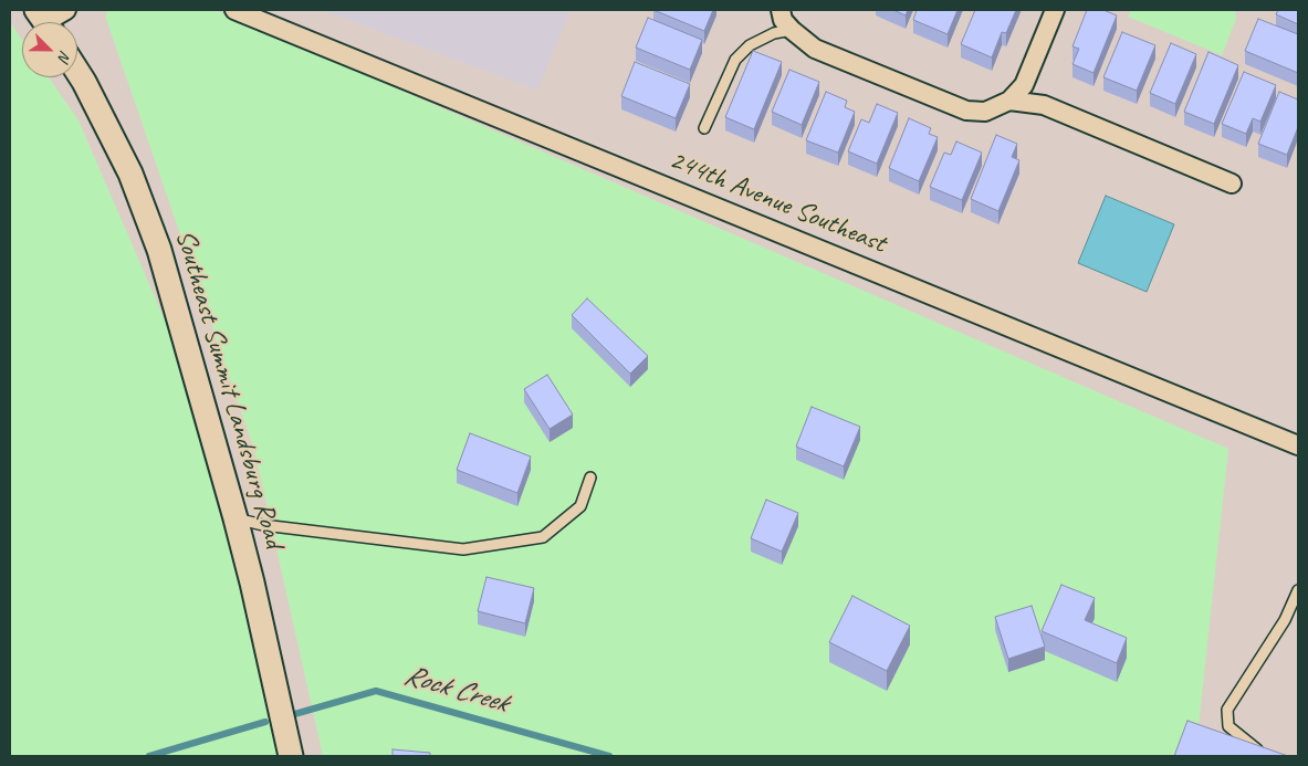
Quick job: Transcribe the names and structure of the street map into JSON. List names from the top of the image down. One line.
{"streets":{"street":["244th Avenue Southeast","Southeast Summit Landsburg Road"]},"water":["Rock Creek"],"north":"bottom right"}
